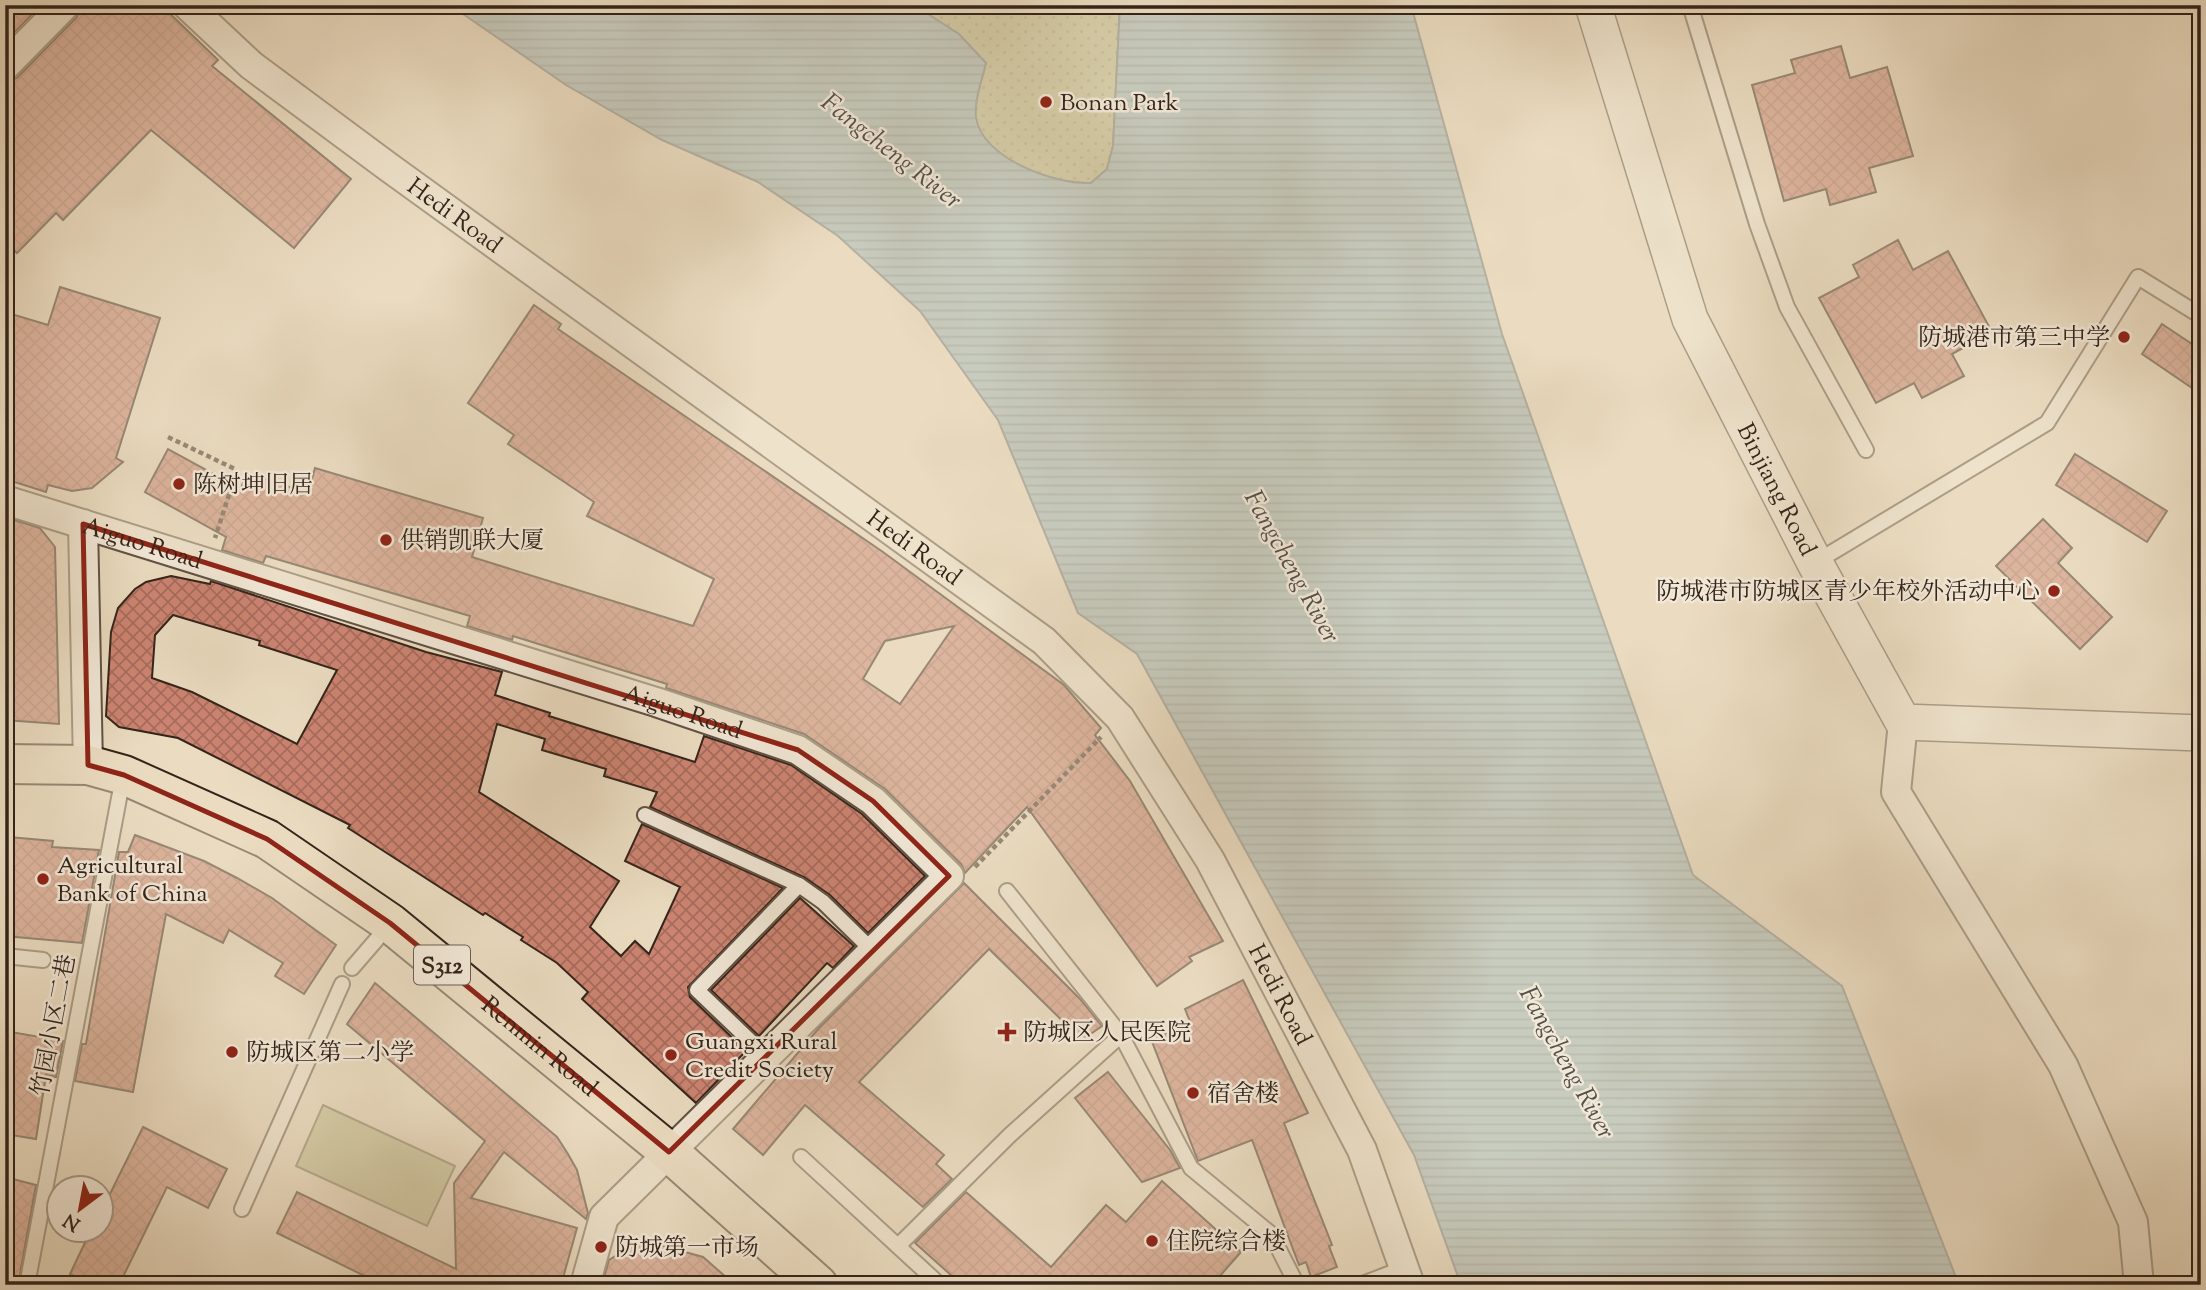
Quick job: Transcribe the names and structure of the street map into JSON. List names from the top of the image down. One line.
{"streets":{"main road":["S312","Renmin Road"],"street":["Hedi Road","Binjiang Road","Aiguo Road"],"lane":["竹园小区二巷"]},"crossings":[["竹园小区二巷","Renmin Road"]],"water":["Fangcheng River"],"places":{"other":["Bonan Park","防城港市第三中学","陈树坤旧居","供销凯联大厦","防城港市防城区青少年校外活动中心","Agricultural Bank of China","防城区第二小学","Guangxi Rural Credit Society","宿舍楼","住院综合楼","防城第一市场"],"health":["防城区人民医院"]},"north":"bottom left"}
